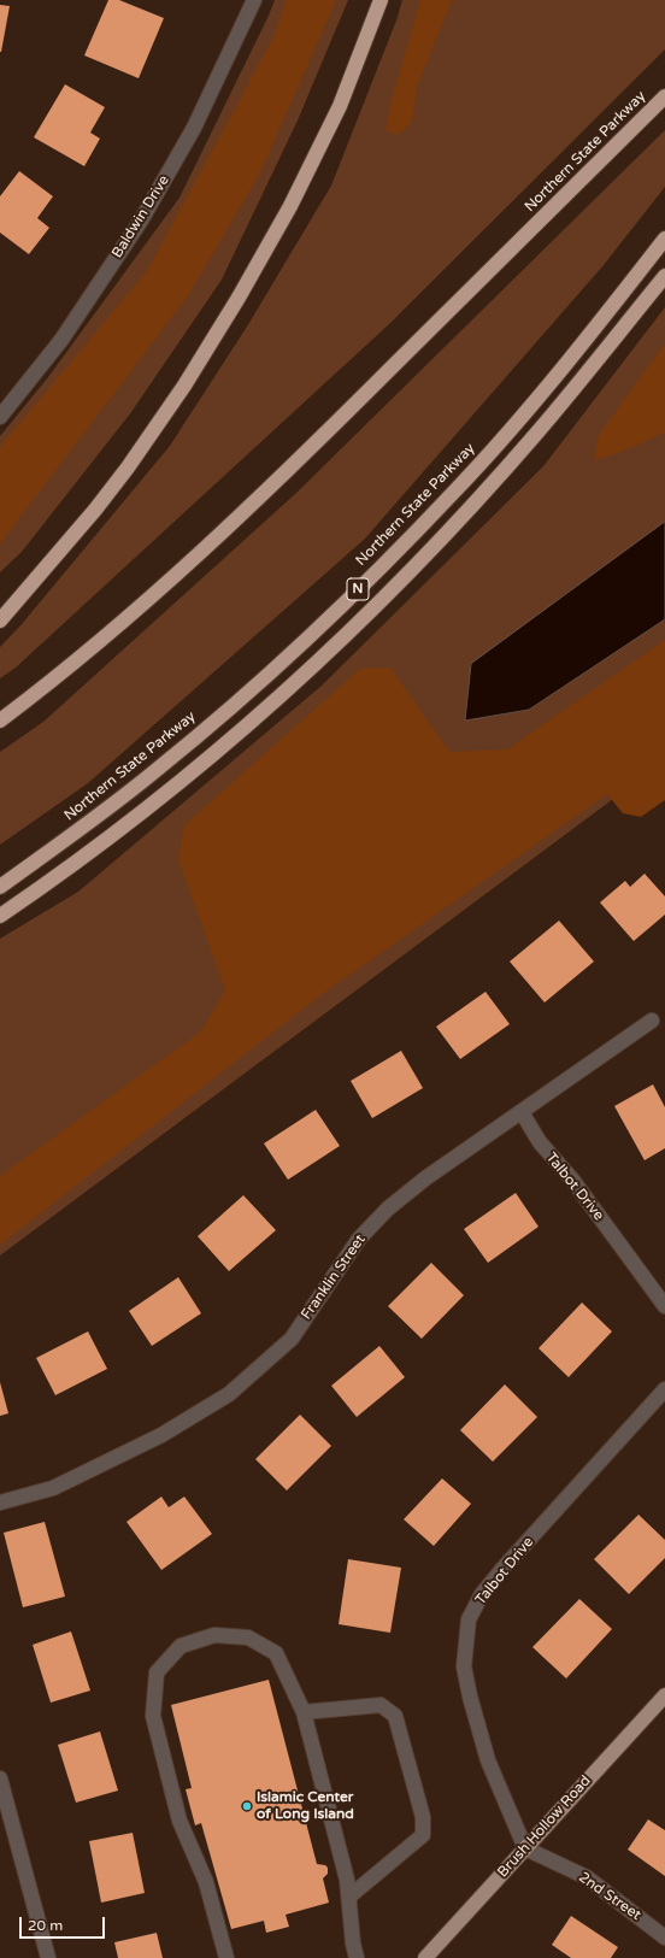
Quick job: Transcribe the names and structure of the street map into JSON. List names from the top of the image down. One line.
{"streets":{"highway":["Northern State Parkway","N"],"main road":["Brush Hollow Road"],"street":["Baldwin Drive","Talbot Drive","Franklin Street","2nd Street"]},"crossings":[["Talbot Drive","Franklin Street"],["Talbot Drive","Brush Hollow Road"],["Talbot Drive","2nd Street"],["Brush Hollow Road","2nd Street"]],"places":["Islamic Center of Long Island"],"scale_bar":"20 m"}
